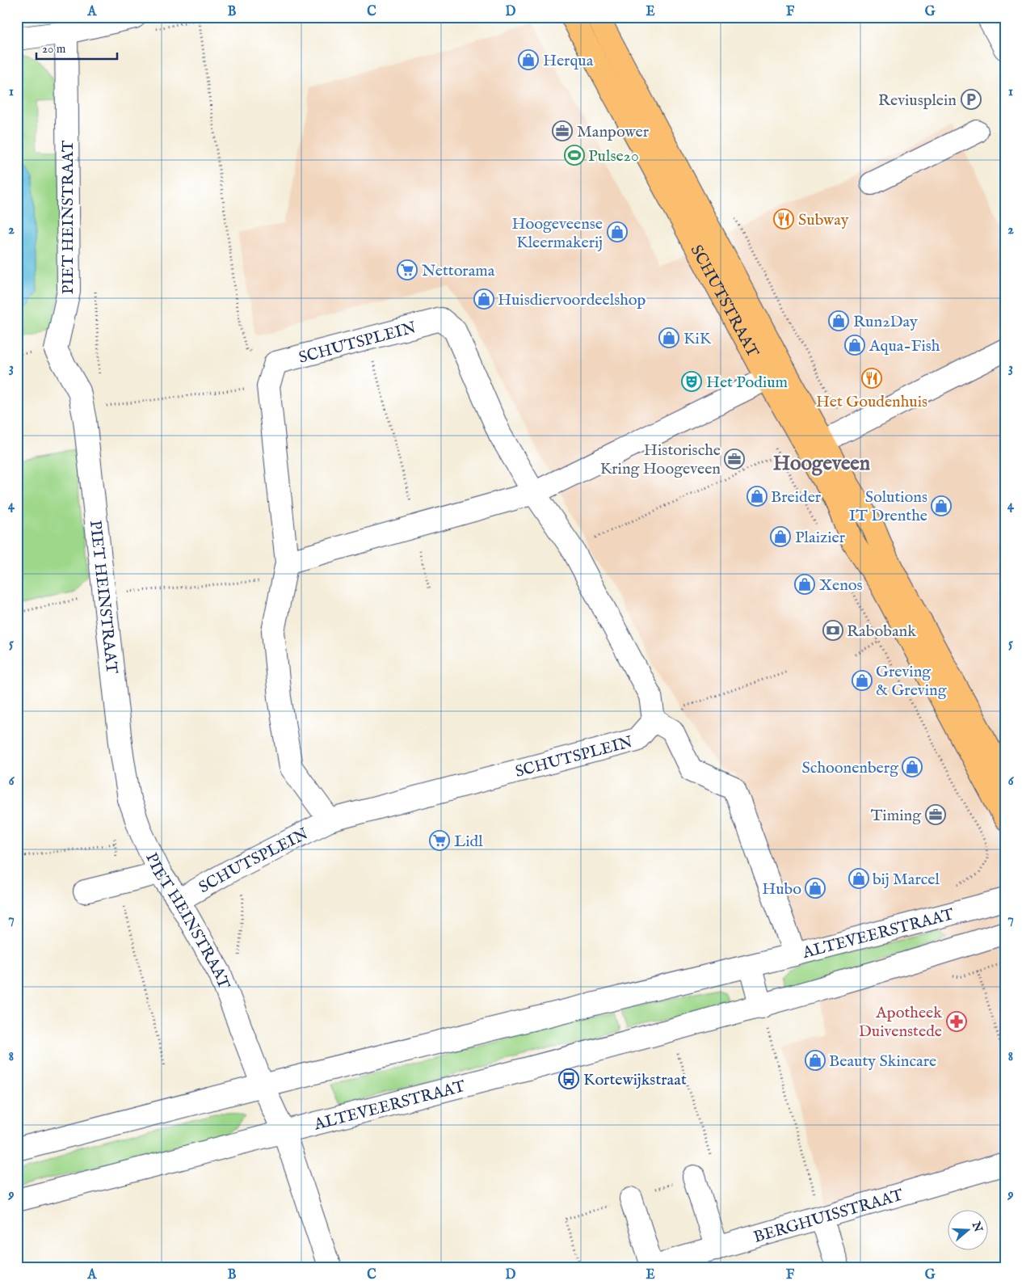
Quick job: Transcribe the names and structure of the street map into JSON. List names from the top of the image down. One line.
{"streets":{"main road":["SCHUTSTRAAT"],"street":["PIET HEINSTRAAT","SCHUTSPLEIN","ALTEVEERSTRAAT","BERGHUISSTRAAT"]},"crossings":[["PIET HEINSTRAAT","SCHUTSPLEIN"],["PIET HEINSTRAAT","ALTEVEERSTRAAT"]],"districts":["Hoogeveen"],"places":{"shop":["Herqua","Hoogeveense Kleermakerij","Huisdiervoordeelshop","Run2Day","KiK","Aqua-Fish","Breider","Solutions IT Drenthe","Plaizier","Xenos","Greving & Greving","Schoonenberg","bij Marcel","Hubo","Beauty Skincare"],"parking":["Reviusplein"],"office":["Manpower","Historische Kring Hoogeveen","Timing"],"sports":["Pulse20"],"restaurant":["Subway","Het Goudenhuis"],"supermarket":["Nettorama","Lidl"],"theatre":["Het Podium"],"bank":["Rabobank"],"pharmacy":["Apotheek Duivenstede"],"bus stop":["Kortewijkstraat"]},"scale_bar":"20 m","north":"right","grid":{"columns":["A","B","C","D","E","F","G"],"rows":["1","2","3","4","5","6","7","8","9"]}}
